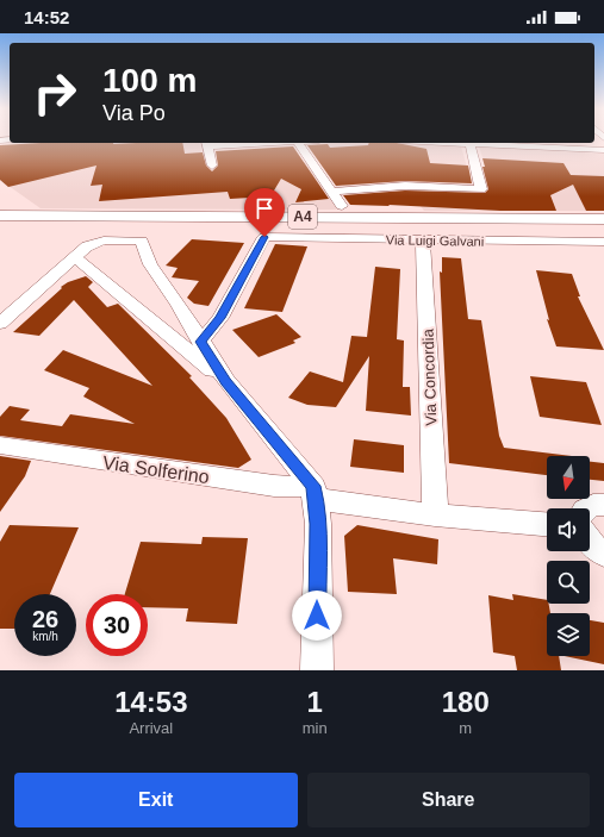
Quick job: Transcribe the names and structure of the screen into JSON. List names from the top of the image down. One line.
{"streets":{"highway":["A4"],"street":["Via Luigi Galvani","Via Concordia","Via Solferino"]},"crossings":[["Via Luigi Galvani","Via Concordia"],["Via Concordia","Via Solferino"]],"north":"bottom","page":{"status":"14:52","turn":["100 m","Via Po"],"speed":"26 km/h","limit":"30","eta":["14:53","Arrival","1","min","180","m"],"buttons":["Exit","Share"]}}
